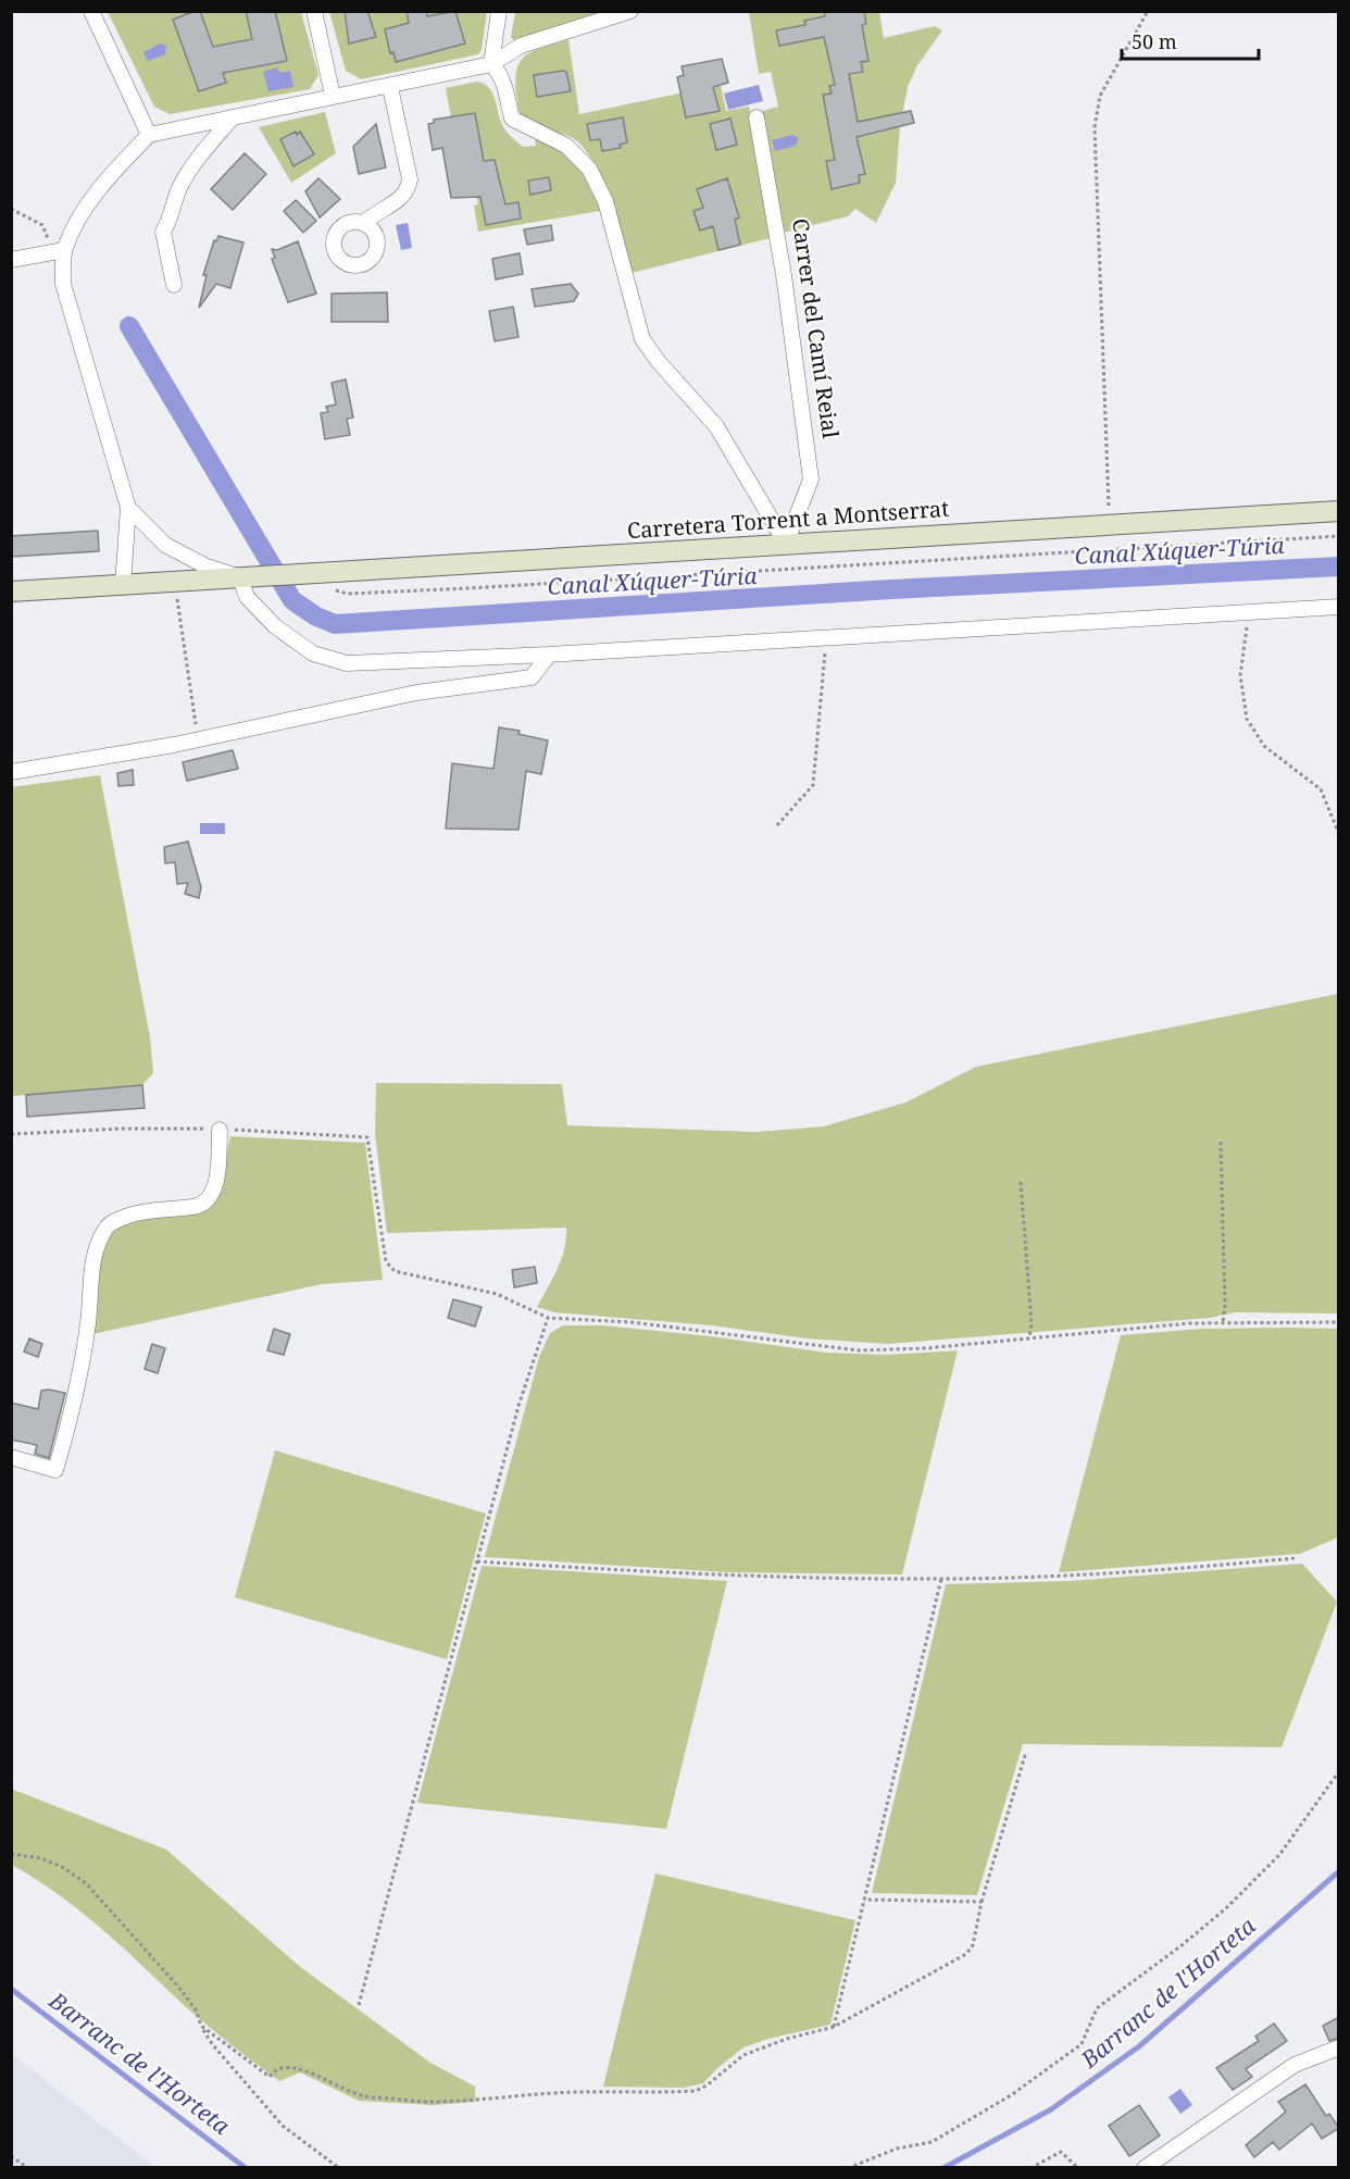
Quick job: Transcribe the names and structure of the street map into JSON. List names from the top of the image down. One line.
{"streets":{"main road":["Carretera Torrent a Montserrat"],"street":["Carrer del Camí Reial"]},"crossings":[["Carrer del Camí Reial","Carretera Torrent a Montserrat"]],"water":["Canal Xúquer-Túria","Barranc de l'Horteta"],"scale_bar":"50 m"}
